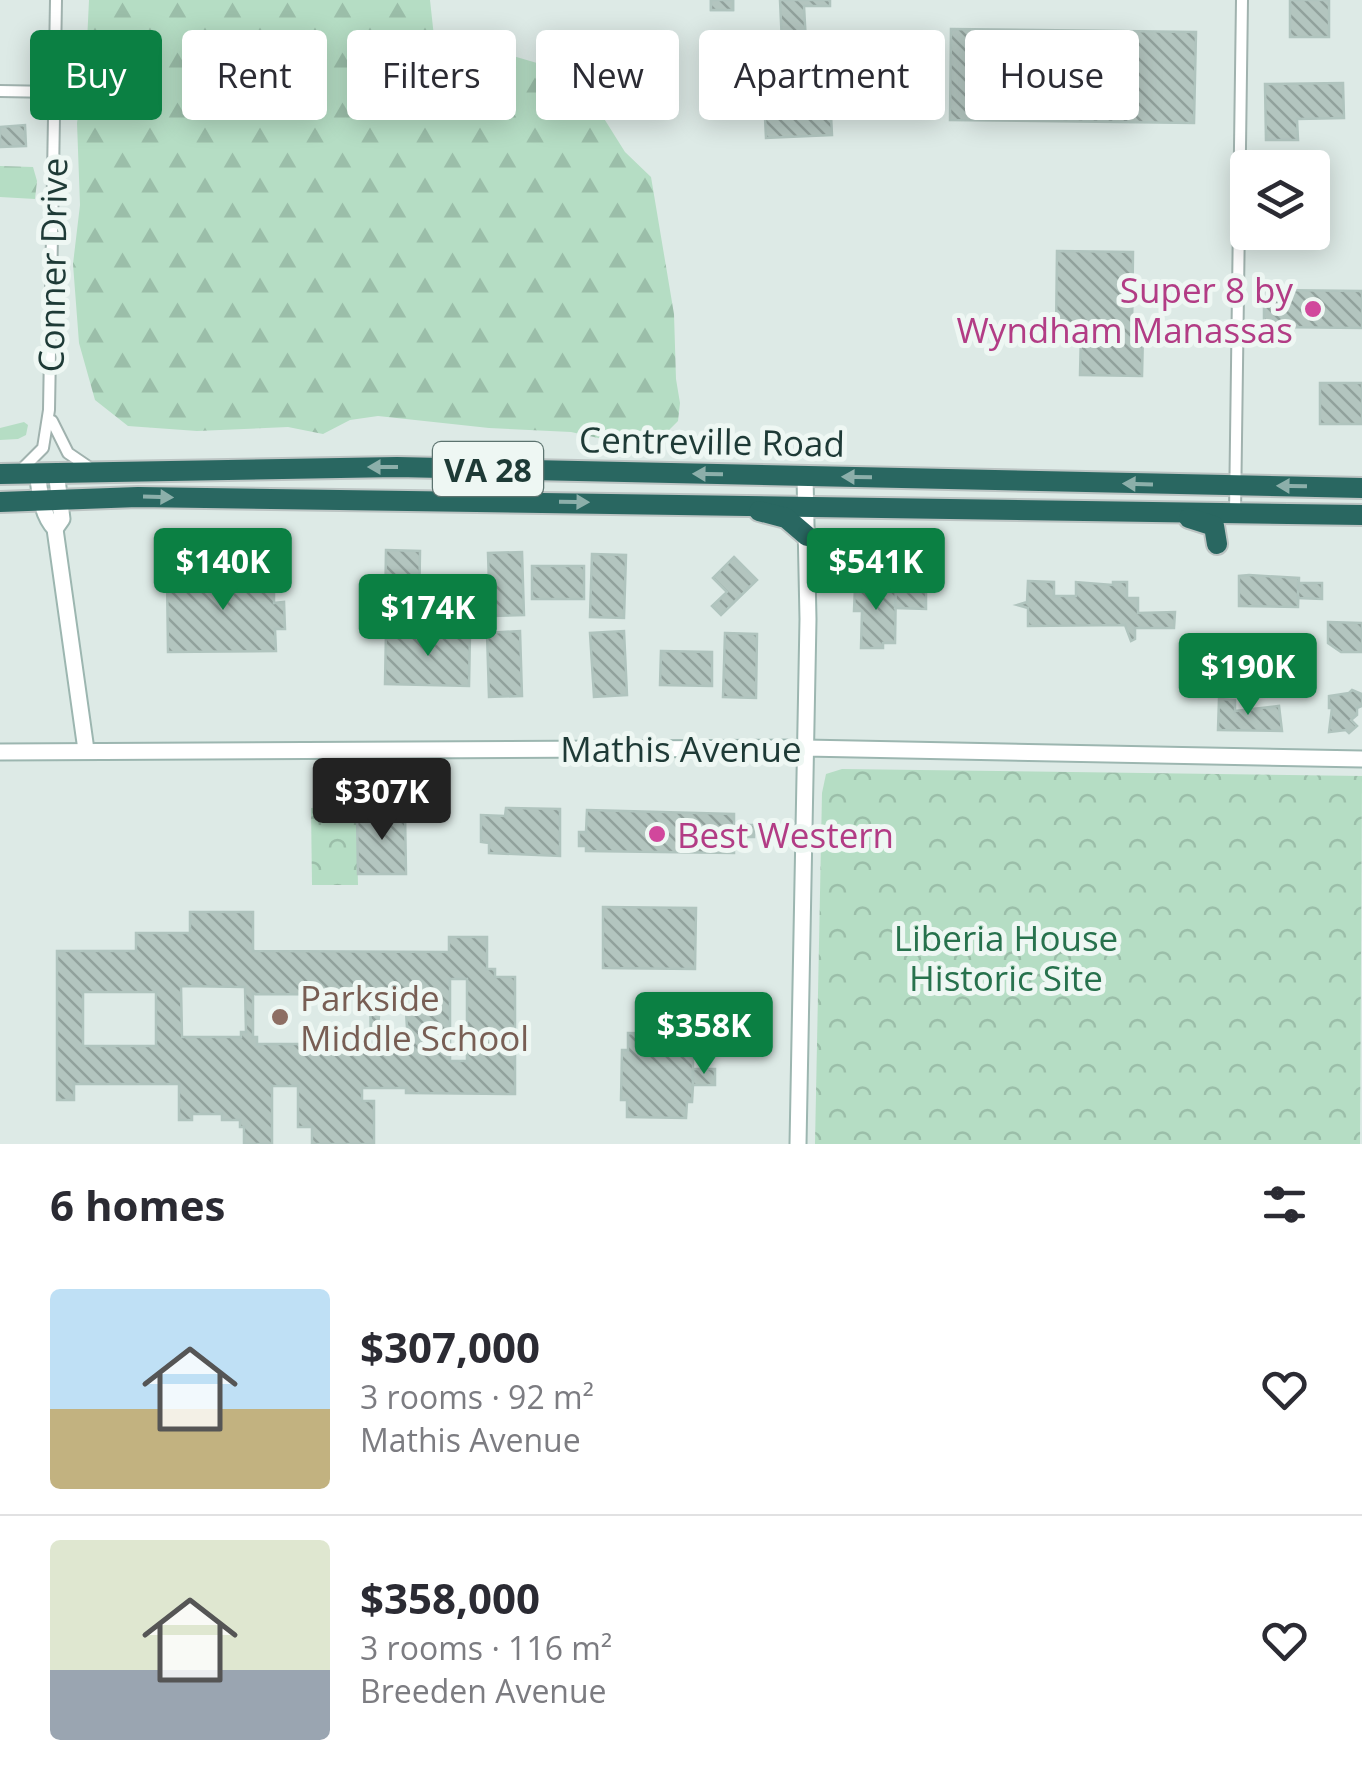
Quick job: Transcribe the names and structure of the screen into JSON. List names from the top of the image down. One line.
{"streets":{"highway":["Centreville Road","VA 28"],"street":["Conner Drive","Mathis Avenue"]},"crossings":[["Conner Drive","Centreville Road"]],"parks":["Liberia House Historic Site"],"places":["Super 8 by Wyndham Manassas","Best Western","Parkside Middle School"],"page":{"chip":["Buy","Rent","Filters","New","Apartment","House"],"price":["$140K","$541K","$174K","$190K","$307K","$358K"],"heading":"6 homes","list":[{"name":"$307,000","note":"3 rooms · 92 m² · Mathis Avenue"},{"name":"$358,000","note":"3 rooms · 116 m² · Breeden Avenue"}]}}
